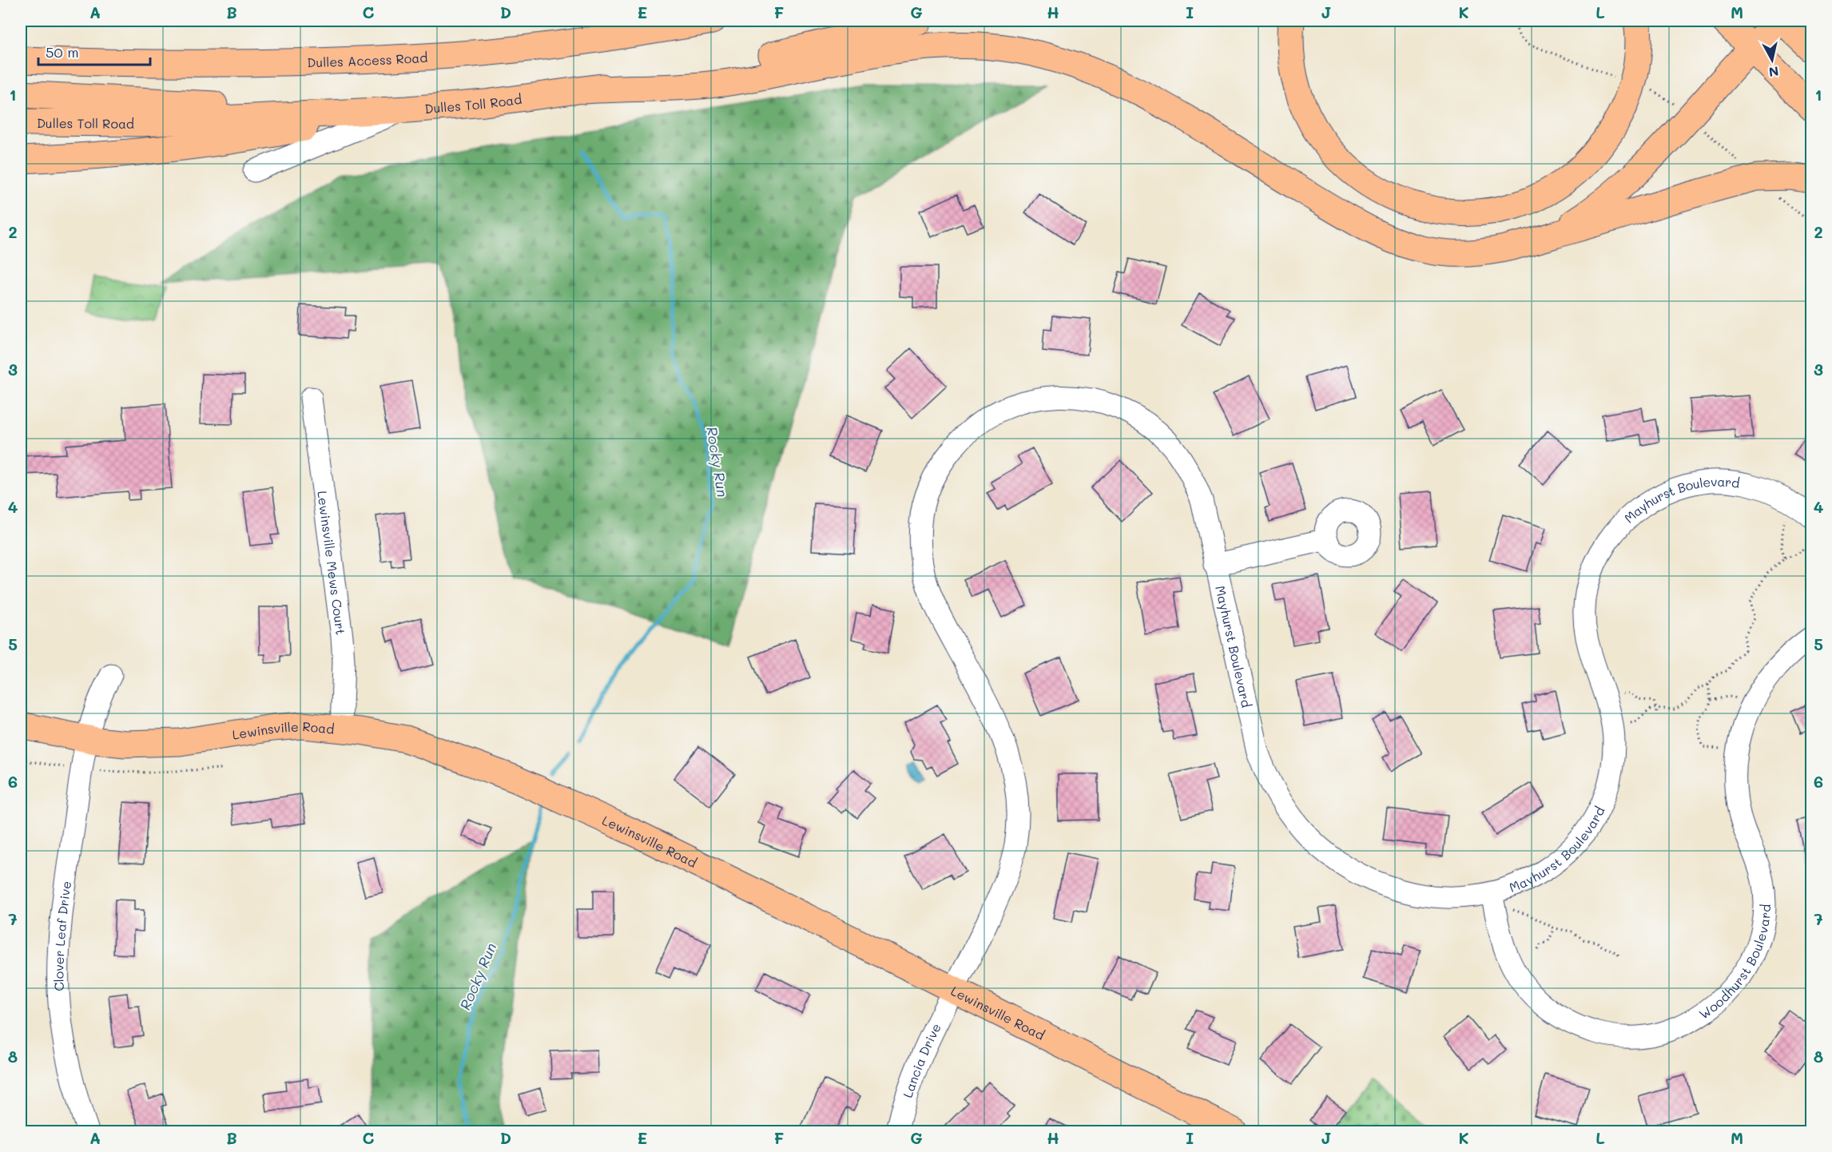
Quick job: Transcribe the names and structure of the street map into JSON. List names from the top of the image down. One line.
{"streets":{"main road":["Dulles Access Road","Dulles Toll Road","Lewinsville Road"],"street":["Mayhurst Boulevard","Lewinsville Mews Court","Clover Leaf Drive","Woodhurst Boulevard","Lancia Drive"]},"crossings":[["Mayhurst Boulevard","Lewinsville Road"],["Mayhurst Boulevard","Woodhurst Boulevard"],["Mayhurst Boulevard","Lancia Drive"],["Lewinsville Mews Court","Lewinsville Road"],["Lewinsville Road","Clover Leaf Drive"],["Lewinsville Road","Lancia Drive"]],"water":["Rocky Run"],"scale_bar":"50 m","north":"bottom","grid":{"columns":["A","B","C","D","E","F","G","H","I","J","K","L","M"],"rows":["1","2","3","4","5","6","7","8"]}}
